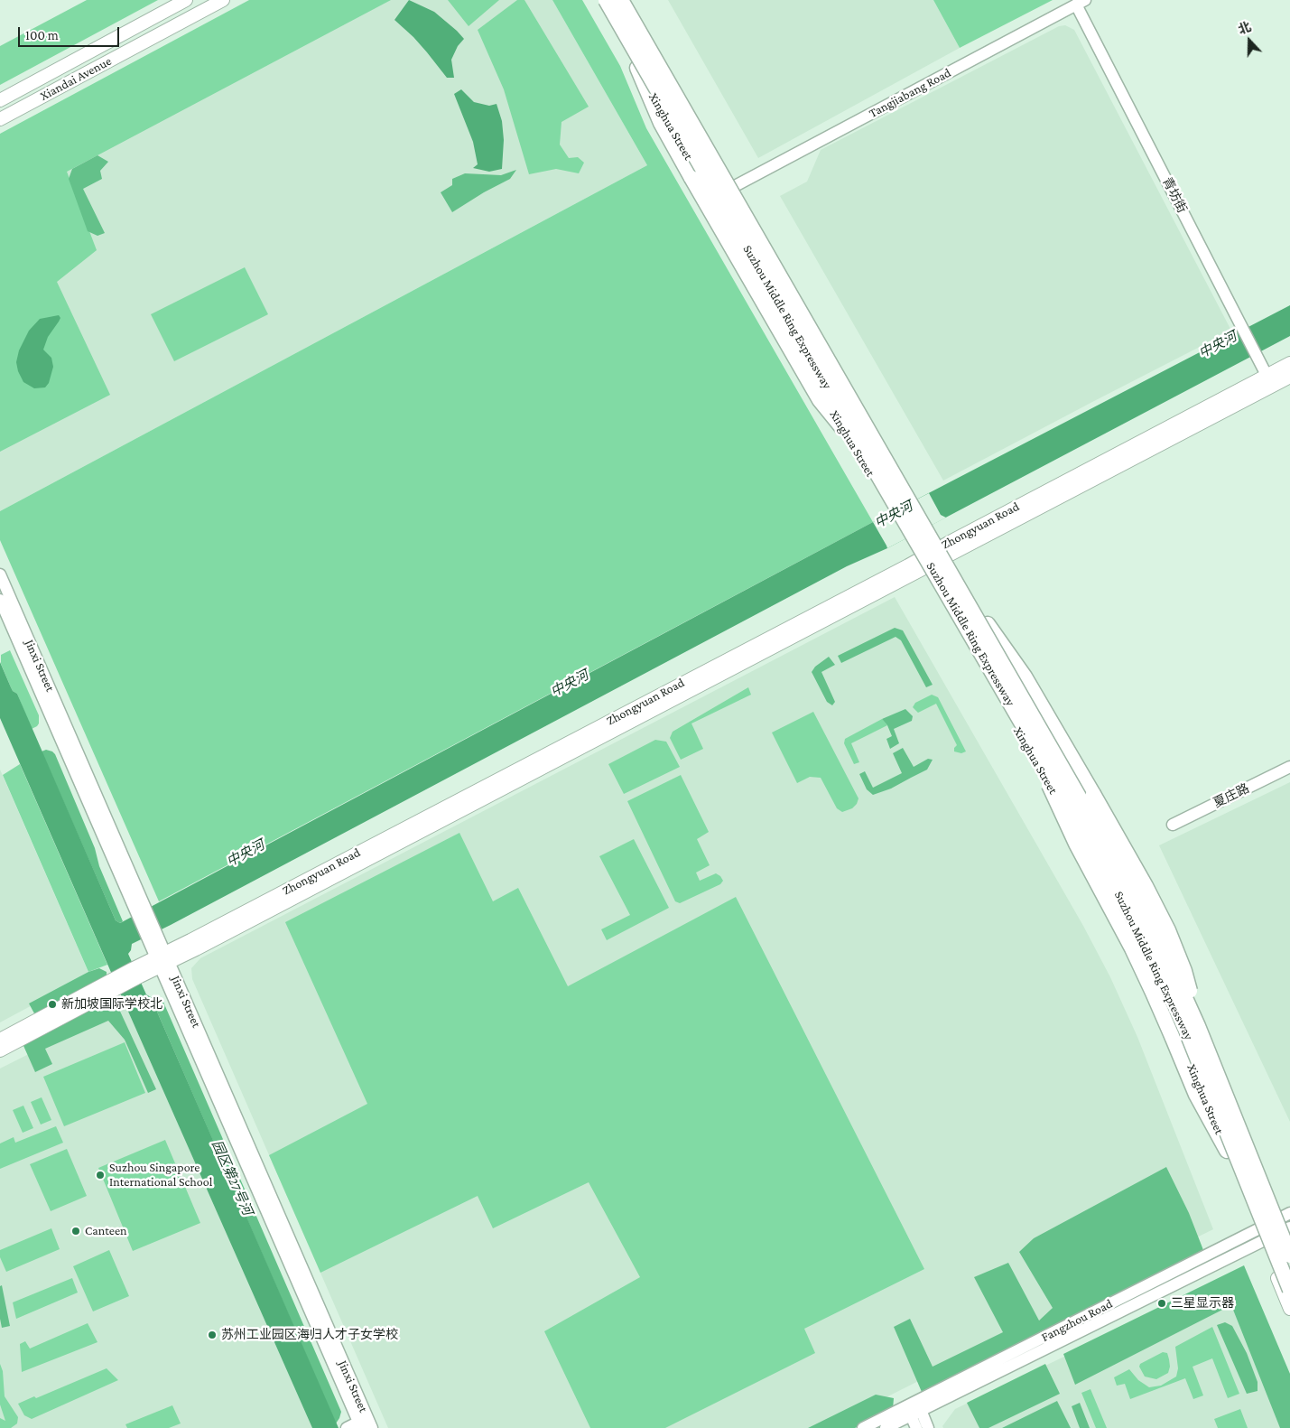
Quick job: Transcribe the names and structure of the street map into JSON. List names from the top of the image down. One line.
{"streets":{"highway":["Suzhou Middle Ring Expressway"],"main road":["Xiandai Avenue","Tangjiabang Road","Xinghua Street","青坊街","Zhongyuan Road","Jinxi Street","夏庄路","Fangzhou Road"]},"crossings":[["Tangjiabang Road","Xinghua Street"],["Tangjiabang Road","青坊街"],["Xinghua Street","Zhongyuan Road"],["Xinghua Street","Fangzhou Road"],["青坊街","Zhongyuan Road"],["Zhongyuan Road","Jinxi Street"]],"water":["中央河","园区第27号河"],"places":["新加坡国际学校北","Suzhou Singapore International School","Canteen","三星显示器","苏州工业园区海归人才子女学校"],"scale_bar":"100 m","north":"top"}
